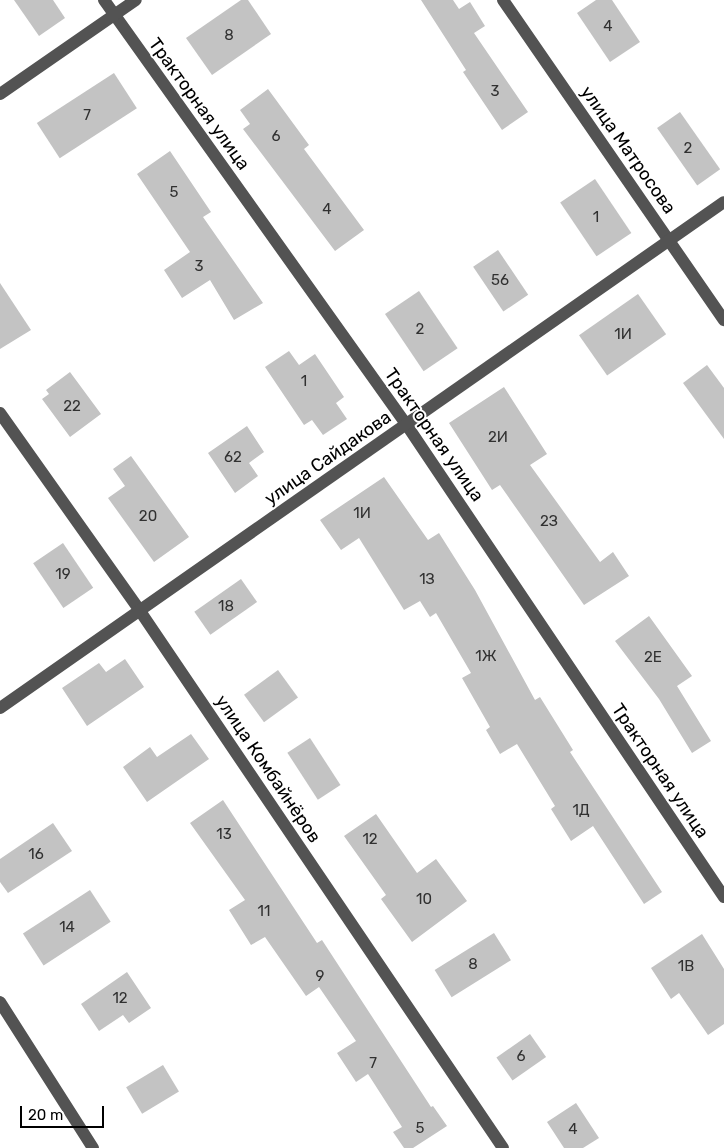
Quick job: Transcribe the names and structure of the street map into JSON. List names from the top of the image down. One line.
{"streets":{"street":["Тракторная улица","улица Матросова","улица Сайдакова","улица Комбайнёров"]},"crossings":[["Тракторная улица","улица Сайдакова"],["улица Матросова","улица Сайдакова"],["улица Сайдакова","улица Комбайнёров"]],"house_numbers":["4","8","3","7","6","2","5","4","1","3","56","2","1И","1","22","2И","62","1И","20","2З","19","1З","18","1Ж","2Е","1Д","13","12","16","10","11","14","8","1В","9","12","6","7","5","4"],"scale_bar":"20 m"}
